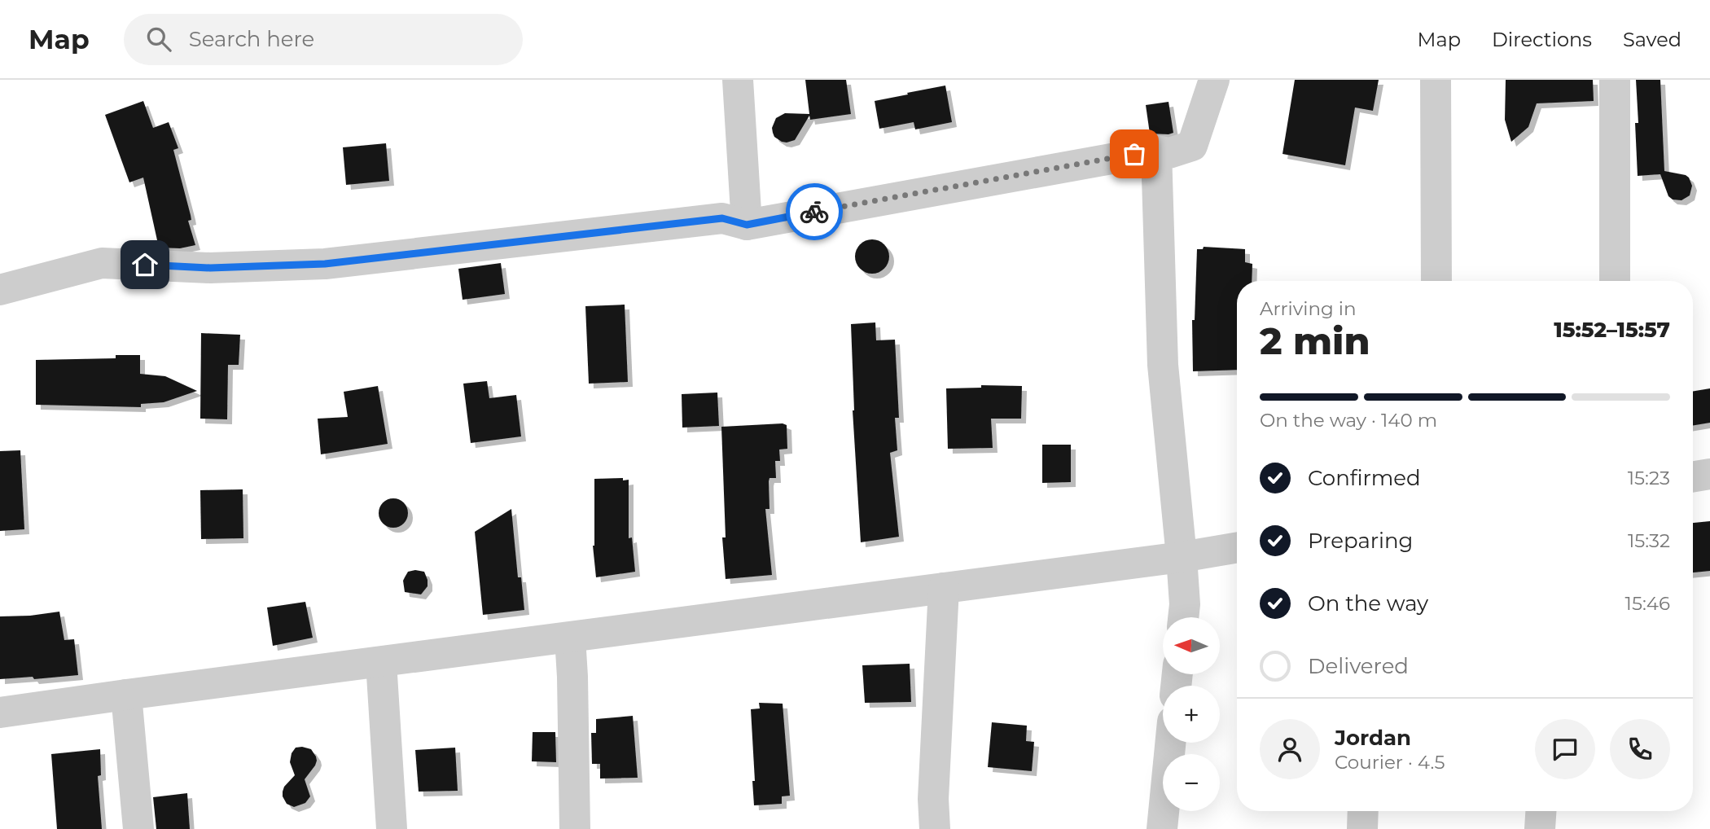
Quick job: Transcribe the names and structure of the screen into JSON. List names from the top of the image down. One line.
{"north":"left","page":{"header":"Map","search":"Search here","nav":["Map","Directions","Saved"],"heading":["2 min","Arriving in","15:52–15:57"],"panel":["Jordan","Courier · 4.5"],"bar":"On the way · 140 m","list":[["Confirmed","15:23"],["Preparing","15:32"],["On the way","15:46"],"Delivered"],"map_buttons":["+","−"]}}
